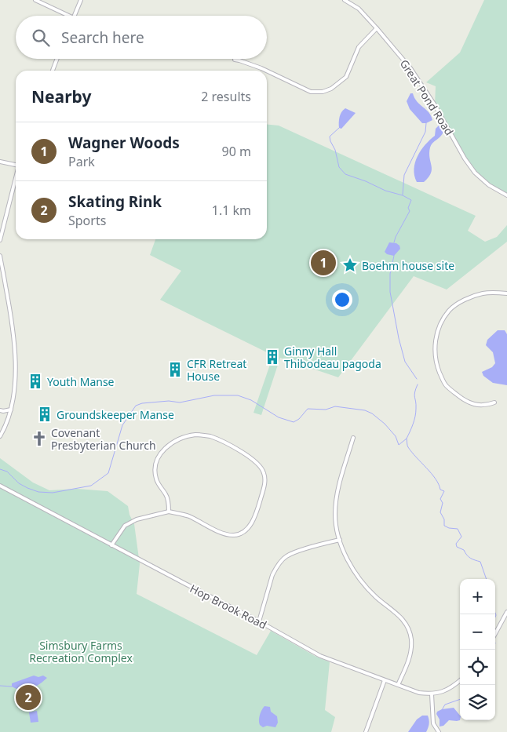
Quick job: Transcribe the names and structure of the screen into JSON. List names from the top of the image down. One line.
{"streets":{"street":["Great Pond Road","Hop Brook Road"]},"parks":["Simsbury Farms Recreation Complex"],"places":{"place":["Boehm house site"],"building":["Ginny Hall Thibodeau pagoda","CFR Retreat House","Youth Manse","Groundskeeper Manse"],"church":["Covenant Presbyterian Church"]},"page":{"search":"Search here","heading":["Nearby","2 results"],"list":[{"mark":"1","name":"Wagner Woods","note":"Park","value":"90 m"},{"mark":"2","name":"Skating Rink","note":"Sports","value":"1.1 km"}],"pins":["1","2"],"map_buttons":["+","−"]}}
